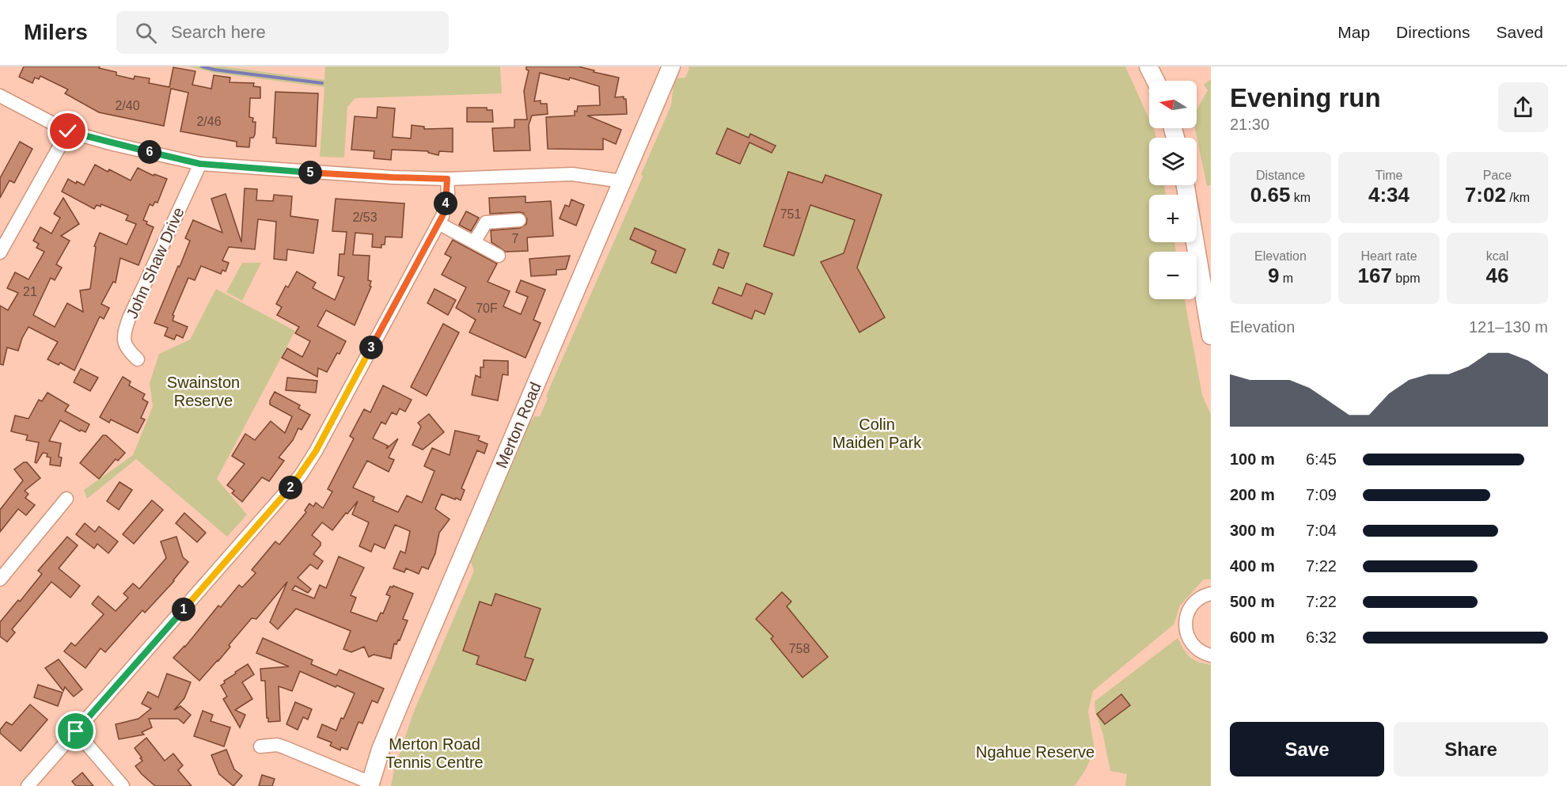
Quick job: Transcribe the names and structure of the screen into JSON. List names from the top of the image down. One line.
{"streets":{"main road":["Merton Road"],"street":["John Shaw Drive"]},"parks":["Swainston Reserve","Colin Maiden Park","Merton Road Tennis Centre","Ngahue Reserve"],"house_numbers":["2/40","2/46","751","2/53","7","21","70F","758"],"north":"left","page":{"header":"Milers","search":"Search here","nav":["Map","Directions","Saved"],"heading":["Evening run","21:30"],"map_buttons":["+","−"],"pins":["6","5","4","3","2","1"],"stats":[["Distance","0.65 km"],["Time","4:34"],["Pace","7:02 /km"],["Elevation","9 m"],["Heart rate","167 bpm"],["kcal","46"]],"chart":["Elevation","121–130 m"],"list":[{"name":"100 m","note":"6:45"},{"name":"200 m","note":"7:09"},{"name":"300 m","note":"7:04"},{"name":"400 m","note":"7:22"},{"name":"500 m","note":"7:22"},{"name":"600 m","note":"6:32"}],"buttons":["Save","Share"]}}
